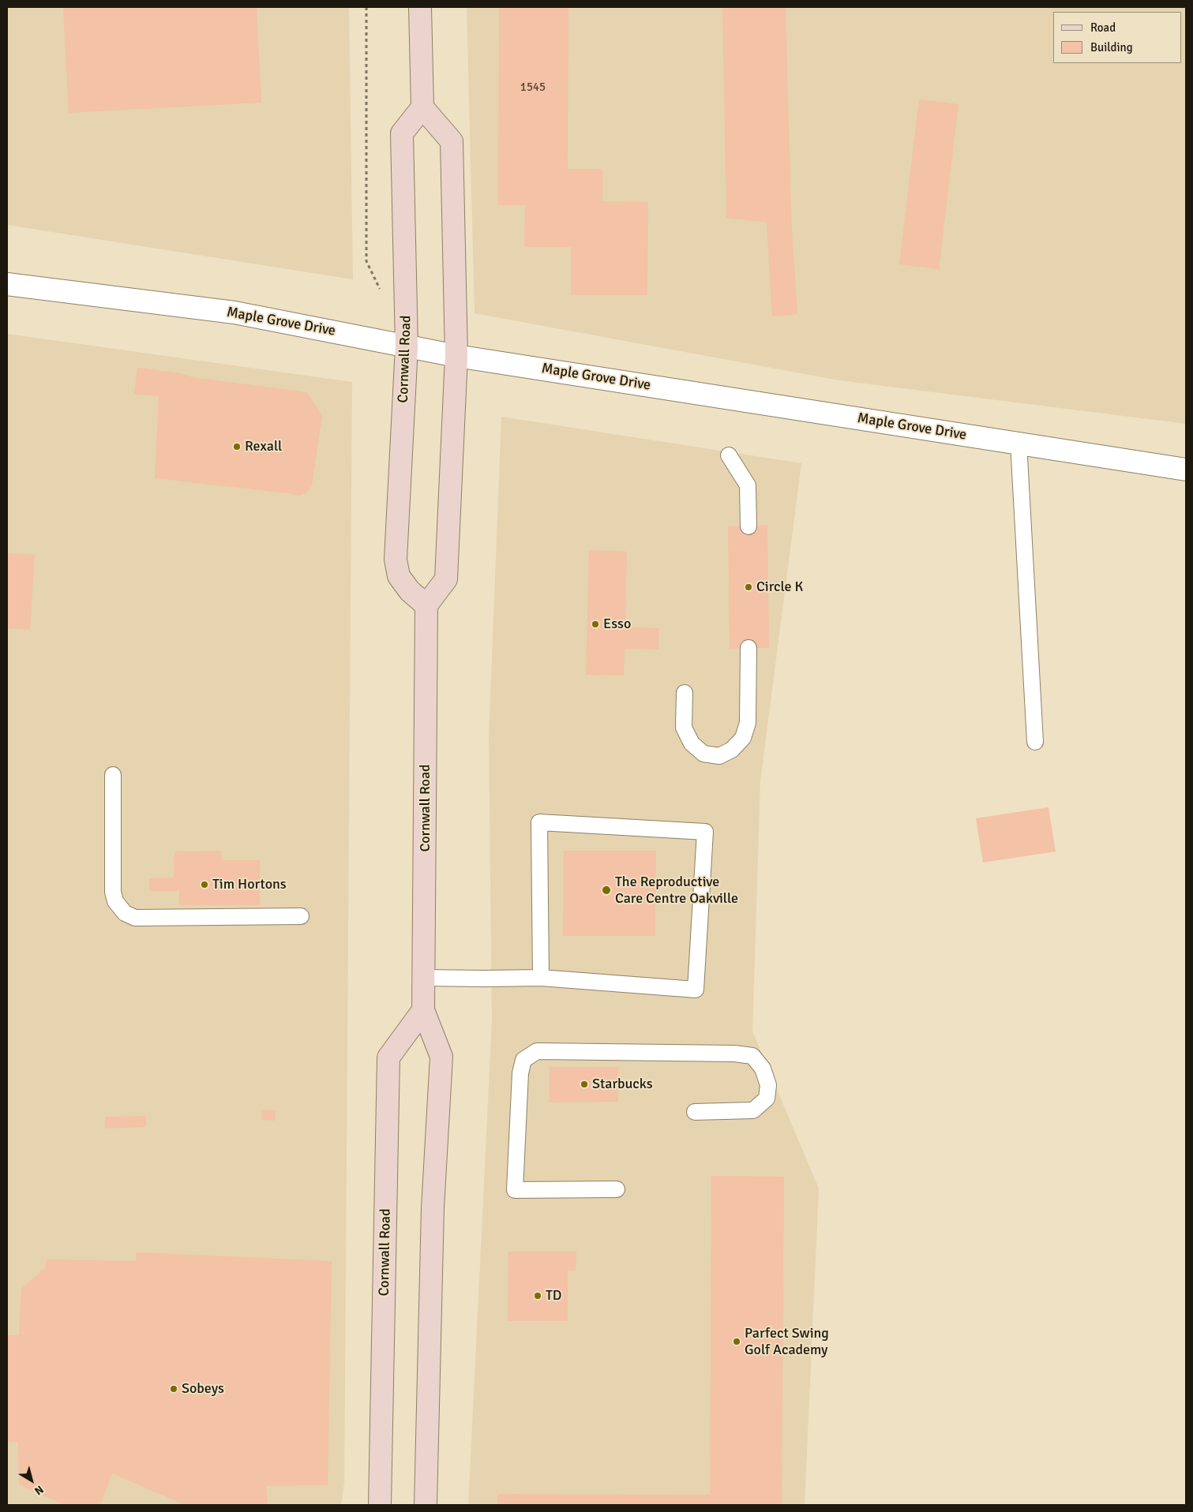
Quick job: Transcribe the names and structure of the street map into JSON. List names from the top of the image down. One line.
{"streets":{"main road":["Cornwall Road"],"street":["Maple Grove Drive"]},"crossings":[["Maple Grove Drive","Cornwall Road"]],"places":["Rexall","Circle K","Esso","Tim Hortons","The Reproductive Care Centre Oakville","Starbucks","TD","Parfect Swing Golf Academy","Sobeys"],"house_numbers":["1545"],"legend":["Road","Building"],"north":"bottom right"}
